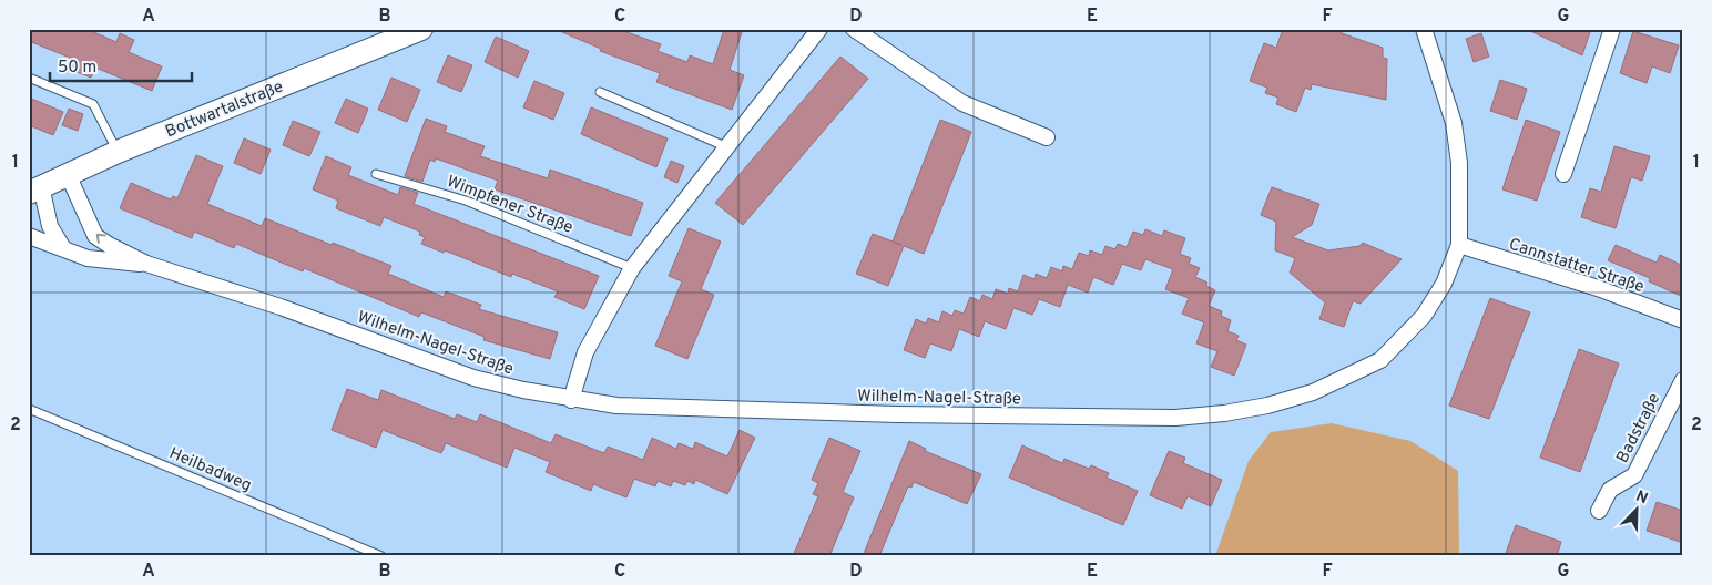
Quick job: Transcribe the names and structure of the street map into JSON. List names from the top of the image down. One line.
{"streets":{"main road":["Bottwartalstraße"],"street":["Cannstatter Straße","Wilhelm-Nagel-Straße","Badstraße"],"lane":["Wimpfener Straße","Heilbadweg"]},"crossings":[["Bottwartalstraße","Wilhelm-Nagel-Straße"],["Cannstatter Straße","Wilhelm-Nagel-Straße"]],"scale_bar":"50 m","north":"top right","grid":{"columns":["A","B","C","D","E","F","G"],"rows":["1","2"]}}
